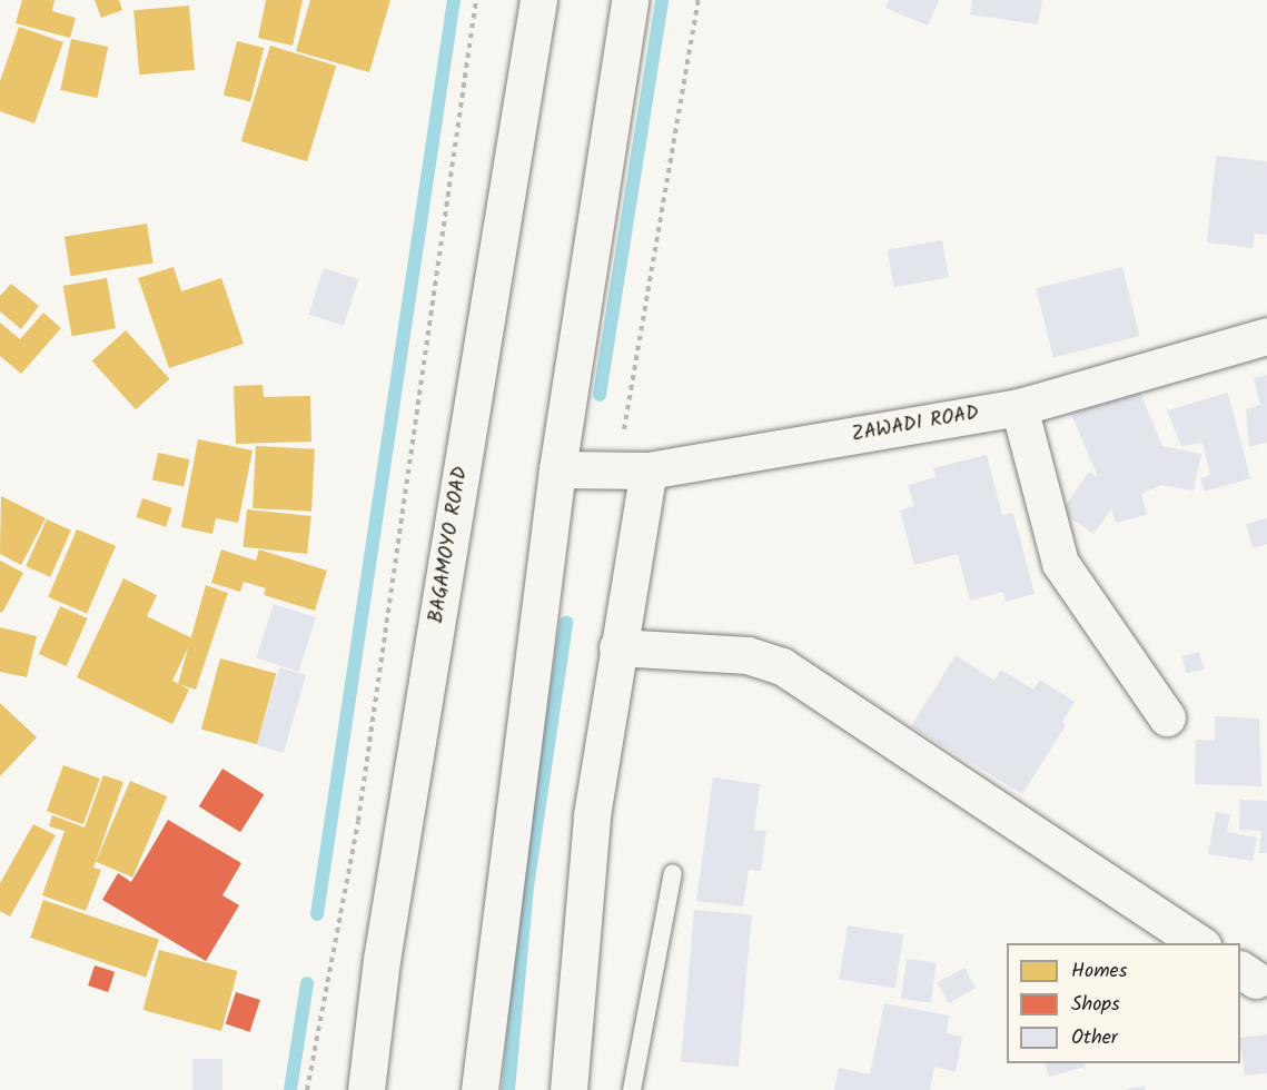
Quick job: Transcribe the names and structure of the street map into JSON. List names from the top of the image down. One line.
{"streets":{"main road":["ZAWADI ROAD","BAGAMOYO ROAD"]},"legend":["Homes","Shops","Other"]}
